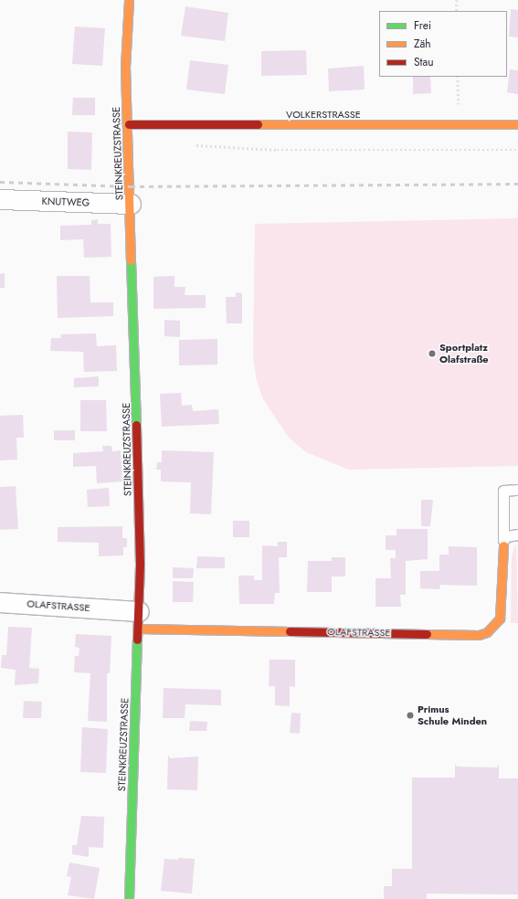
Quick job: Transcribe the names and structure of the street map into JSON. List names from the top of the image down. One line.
{"streets":{"street":["VOLKERSTRASSE","STEINKREUZSTRASSE","KNUTWEG","OLAFSTRASSE"]},"crossings":[["VOLKERSTRASSE","STEINKREUZSTRASSE"],["STEINKREUZSTRASSE","KNUTWEG"],["STEINKREUZSTRASSE","OLAFSTRASSE"]],"places":["Sportplatz Olafstraße","Primus Schule Minden"],"legend":["Frei","Zäh","Stau"]}
